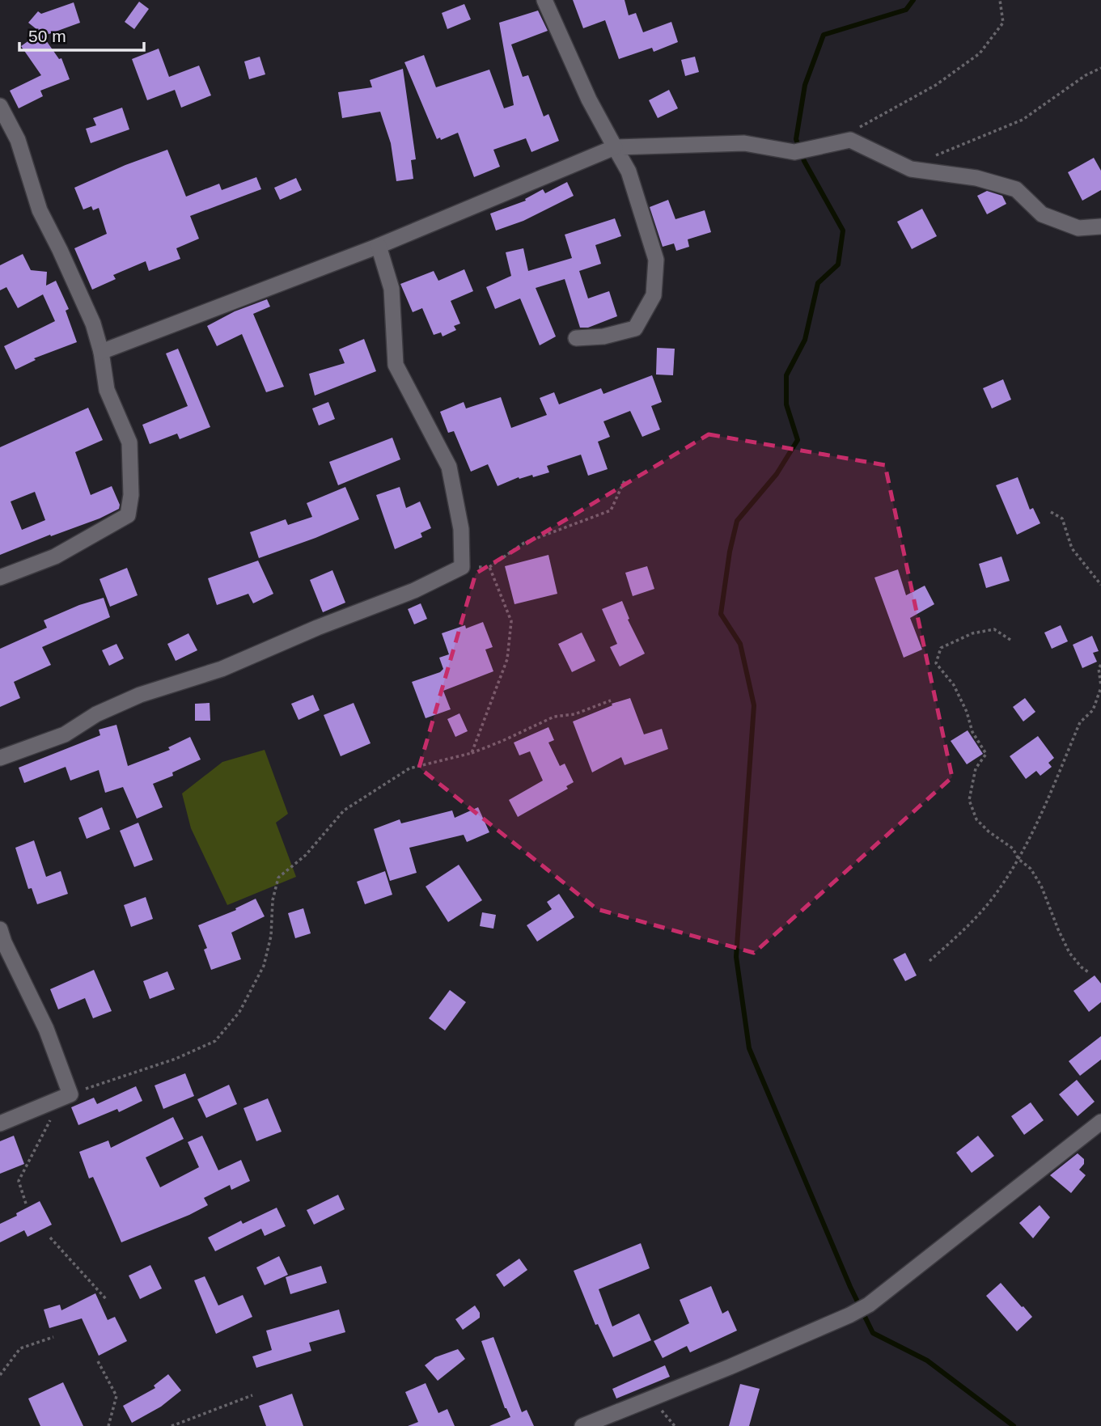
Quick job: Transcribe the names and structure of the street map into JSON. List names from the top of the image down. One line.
{"scale_bar":"50 m"}
